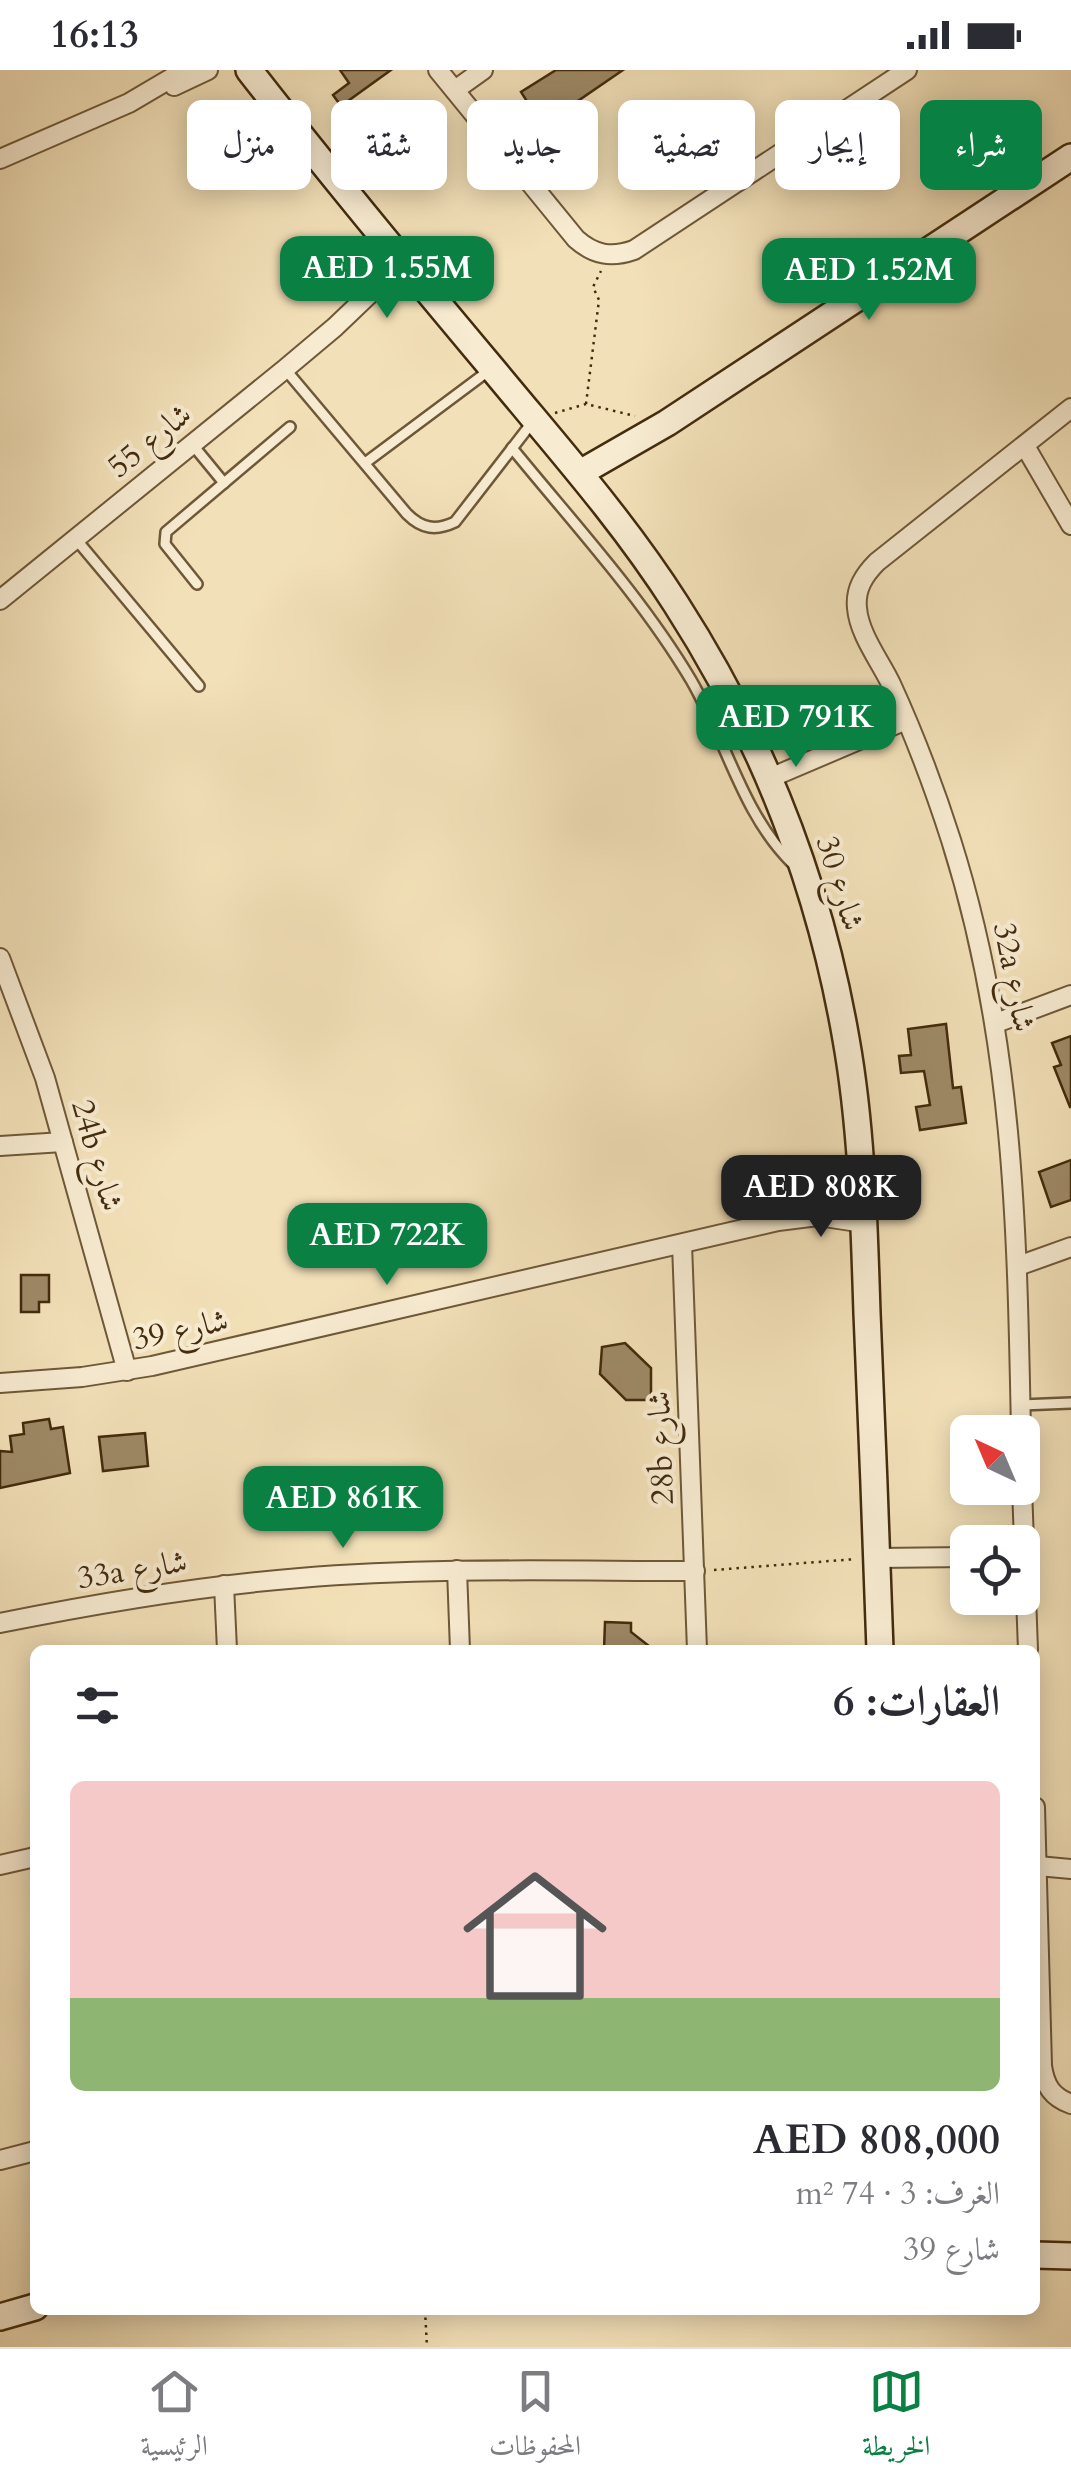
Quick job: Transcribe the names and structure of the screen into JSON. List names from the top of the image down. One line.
{"streets":{"street":["شارع 55","شارع 30","32a شارع","24b شارع","شارع 39","28b شارع","33a شارع"]},"crossings":[["شارع 55","شارع 30"],["شارع 30","شارع 39"],["24b شارع","شارع 39"],["شارع 39","28b شارع"],["28b شارع","33a شارع"]],"north":"top left","page":{"status":"16:13","chip":["شراء","إيجار","تصفية","جديد","شقة","منزل"],"price":["AED 1.55M","AED 1.52M","AED 791K","AED 808K","AED 722K","AED 861K"],"heading":"العقارات: 6","list":[{"name":"AED 808,000","note":"الغرف: 3 · 74 m² · شارع 39"}],"tabs":["الخريطة","المحفوظات","الرئيسية"]}}
